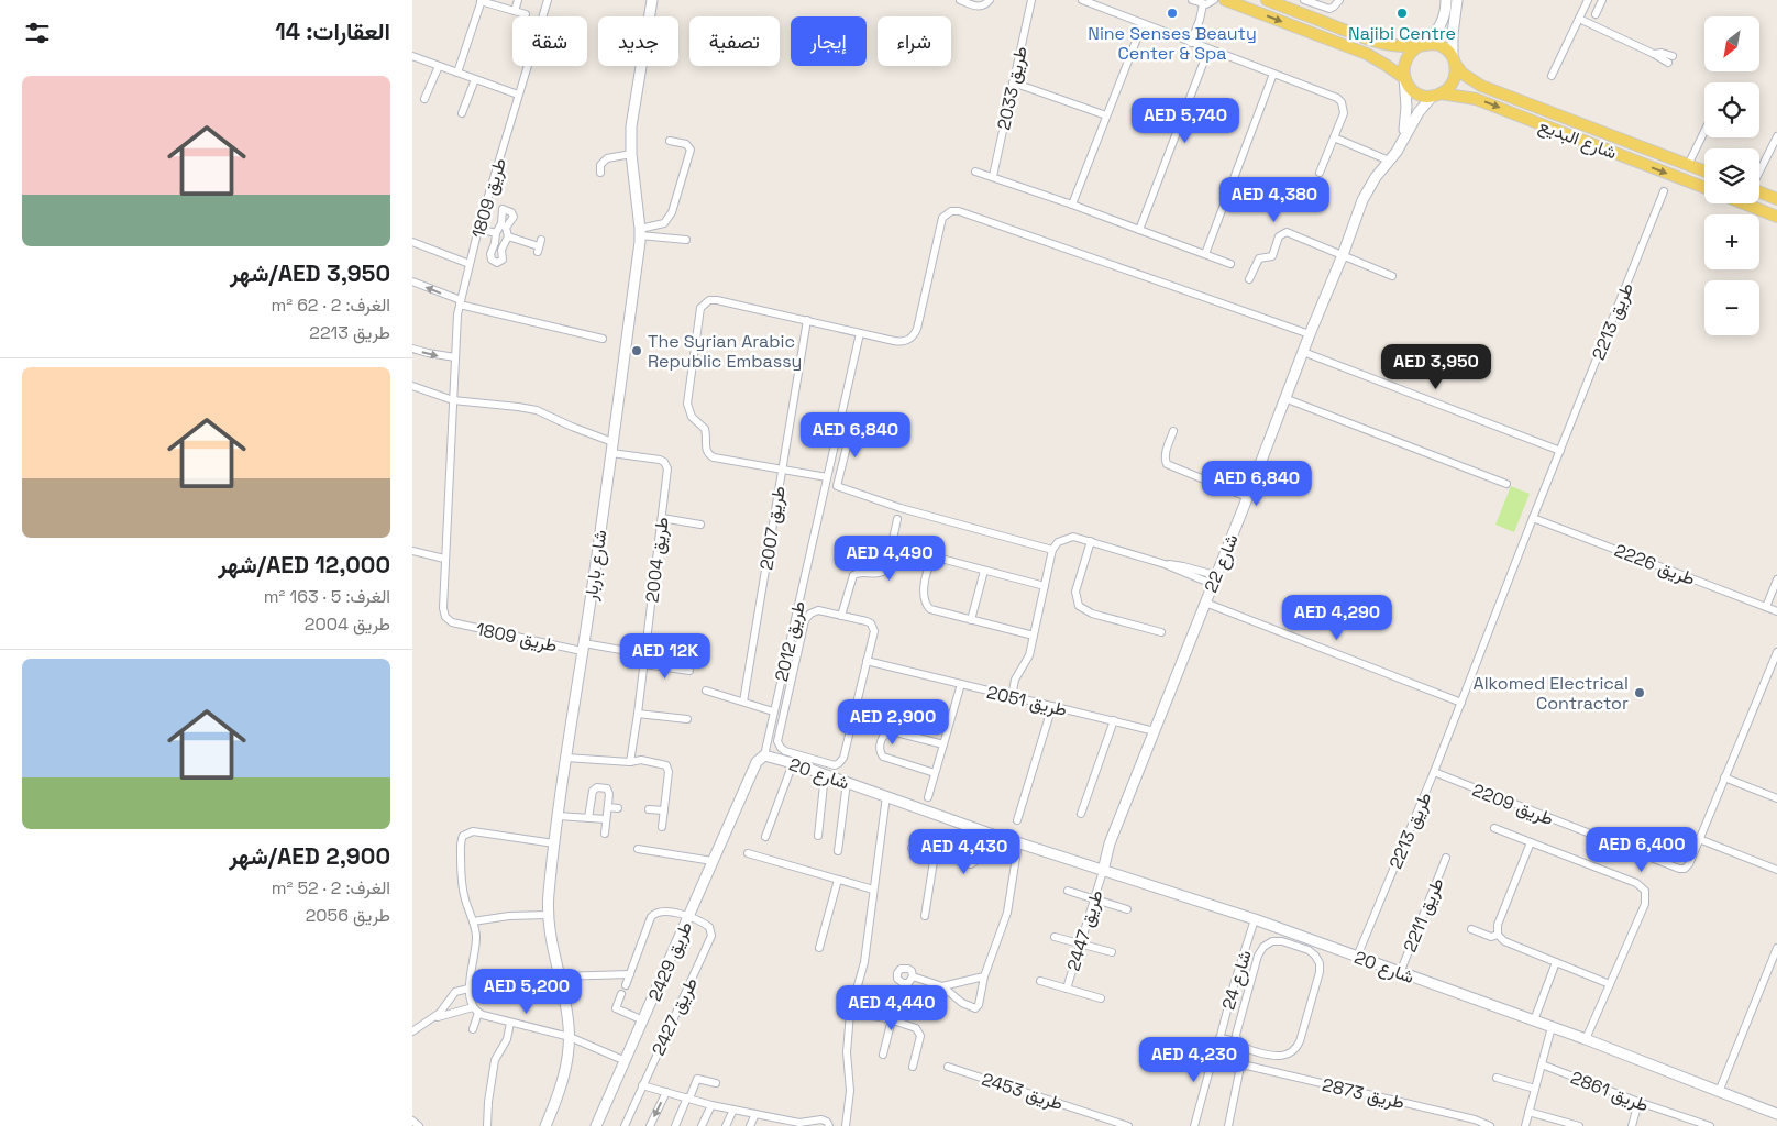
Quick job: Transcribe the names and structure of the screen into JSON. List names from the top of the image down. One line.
{"streets":{"main road":["شارع البديع"],"street":["طريق 2033","طريق 1809","طريق 2213","طريق 2007","طريق 2004","شارع 22","طريق 2226","شارع باربار","طريق 2012","طريق 2051","شارع 20","طريق 2209","طريق 2211","طريق 2447","طريق 2429","شارع 24","طريق 2427","طريق 2453","طريق 2861","طريق 2873"]},"crossings":[["شارع البديع","شارع 22"],["طريق 1809","طريق 2004"],["طريق 1809","شارع باربار"],["طريق 2213","طريق 2226"],["طريق 2213","شارع 20"],["طريق 2213","طريق 2209"],["طريق 2004","شارع باربار"],["شارع 22","طريق 2051"],["شارع 22","شارع 20"],["شارع 22","طريق 2447"],["طريق 2012","شارع 20"],["شارع 20","طريق 2211"],["شارع 20","طريق 2447"],["شارع 20","شارع 24"],["طريق 2429","طريق 2427"]],"places":["Nine Senses Beauty Center & Spa","Najibi Centre","The Syrian Arabic Republic Embassy","Alkomed Electrical Contractor"],"north":"bottom left","page":{"heading":"العقارات: 14","map_buttons":["+","−"],"chip":["شراء","إيجار","تصفية","جديد","شقة"],"list":[{"name":"AED 3,950/شهر","note":"الغرف: 2 · 62 m² · طريق 2213"},{"name":"AED 12,000/شهر","note":"الغرف: 5 · 163 m² · طريق 2004"},{"name":"AED 2,900/شهر","note":"الغرف: 2 · 52 m² · طريق 2056"}],"price":["AED 5,740","AED 4,380","AED 3,950","AED 6,840","AED 6,840","AED 4,490","AED 4,290","AED 12K","AED 2,900","AED 6,400","AED 4,430","AED 5,200","AED 4,440","AED 4,230"]}}
